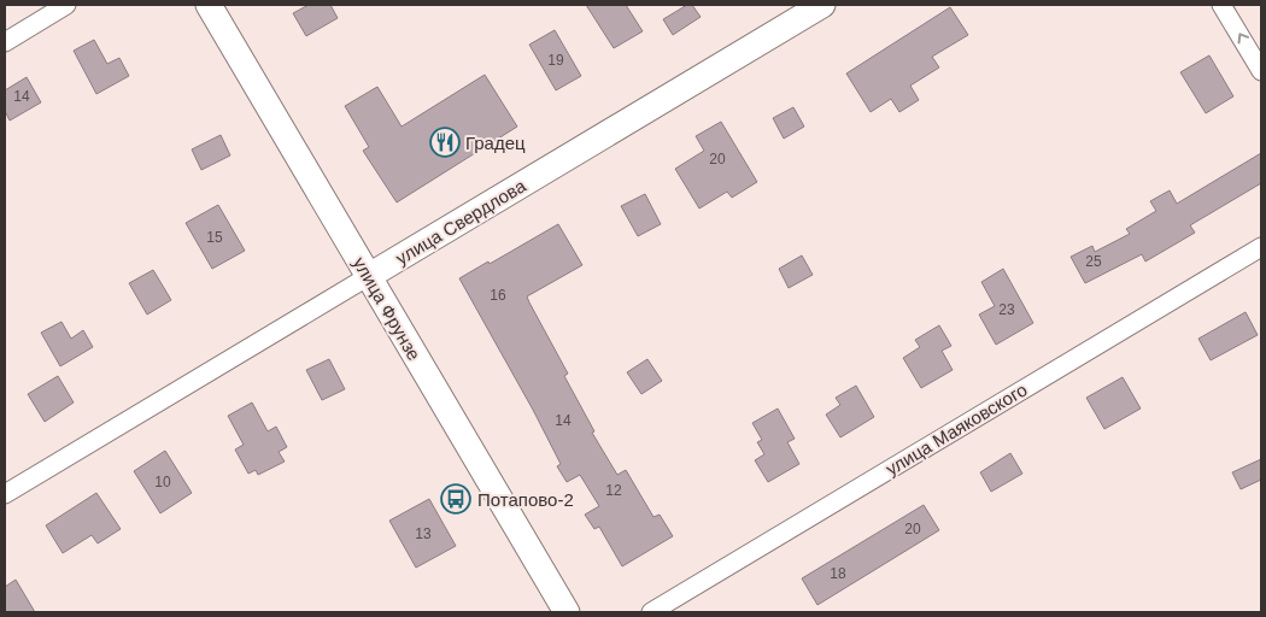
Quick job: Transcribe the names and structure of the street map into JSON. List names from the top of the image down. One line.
{"streets":{"main road":["улица Свердлова","улица Фрунзе"],"street":["улица Маяковского"]},"crossings":[["улица Свердлова","улица Фрунзе"]],"places":{"restaurant":["Градец"],"bus stop":["Потапово-2"]},"house_numbers":["19","14","20","15","25","16","23","14","10","12","20","13","18"]}
